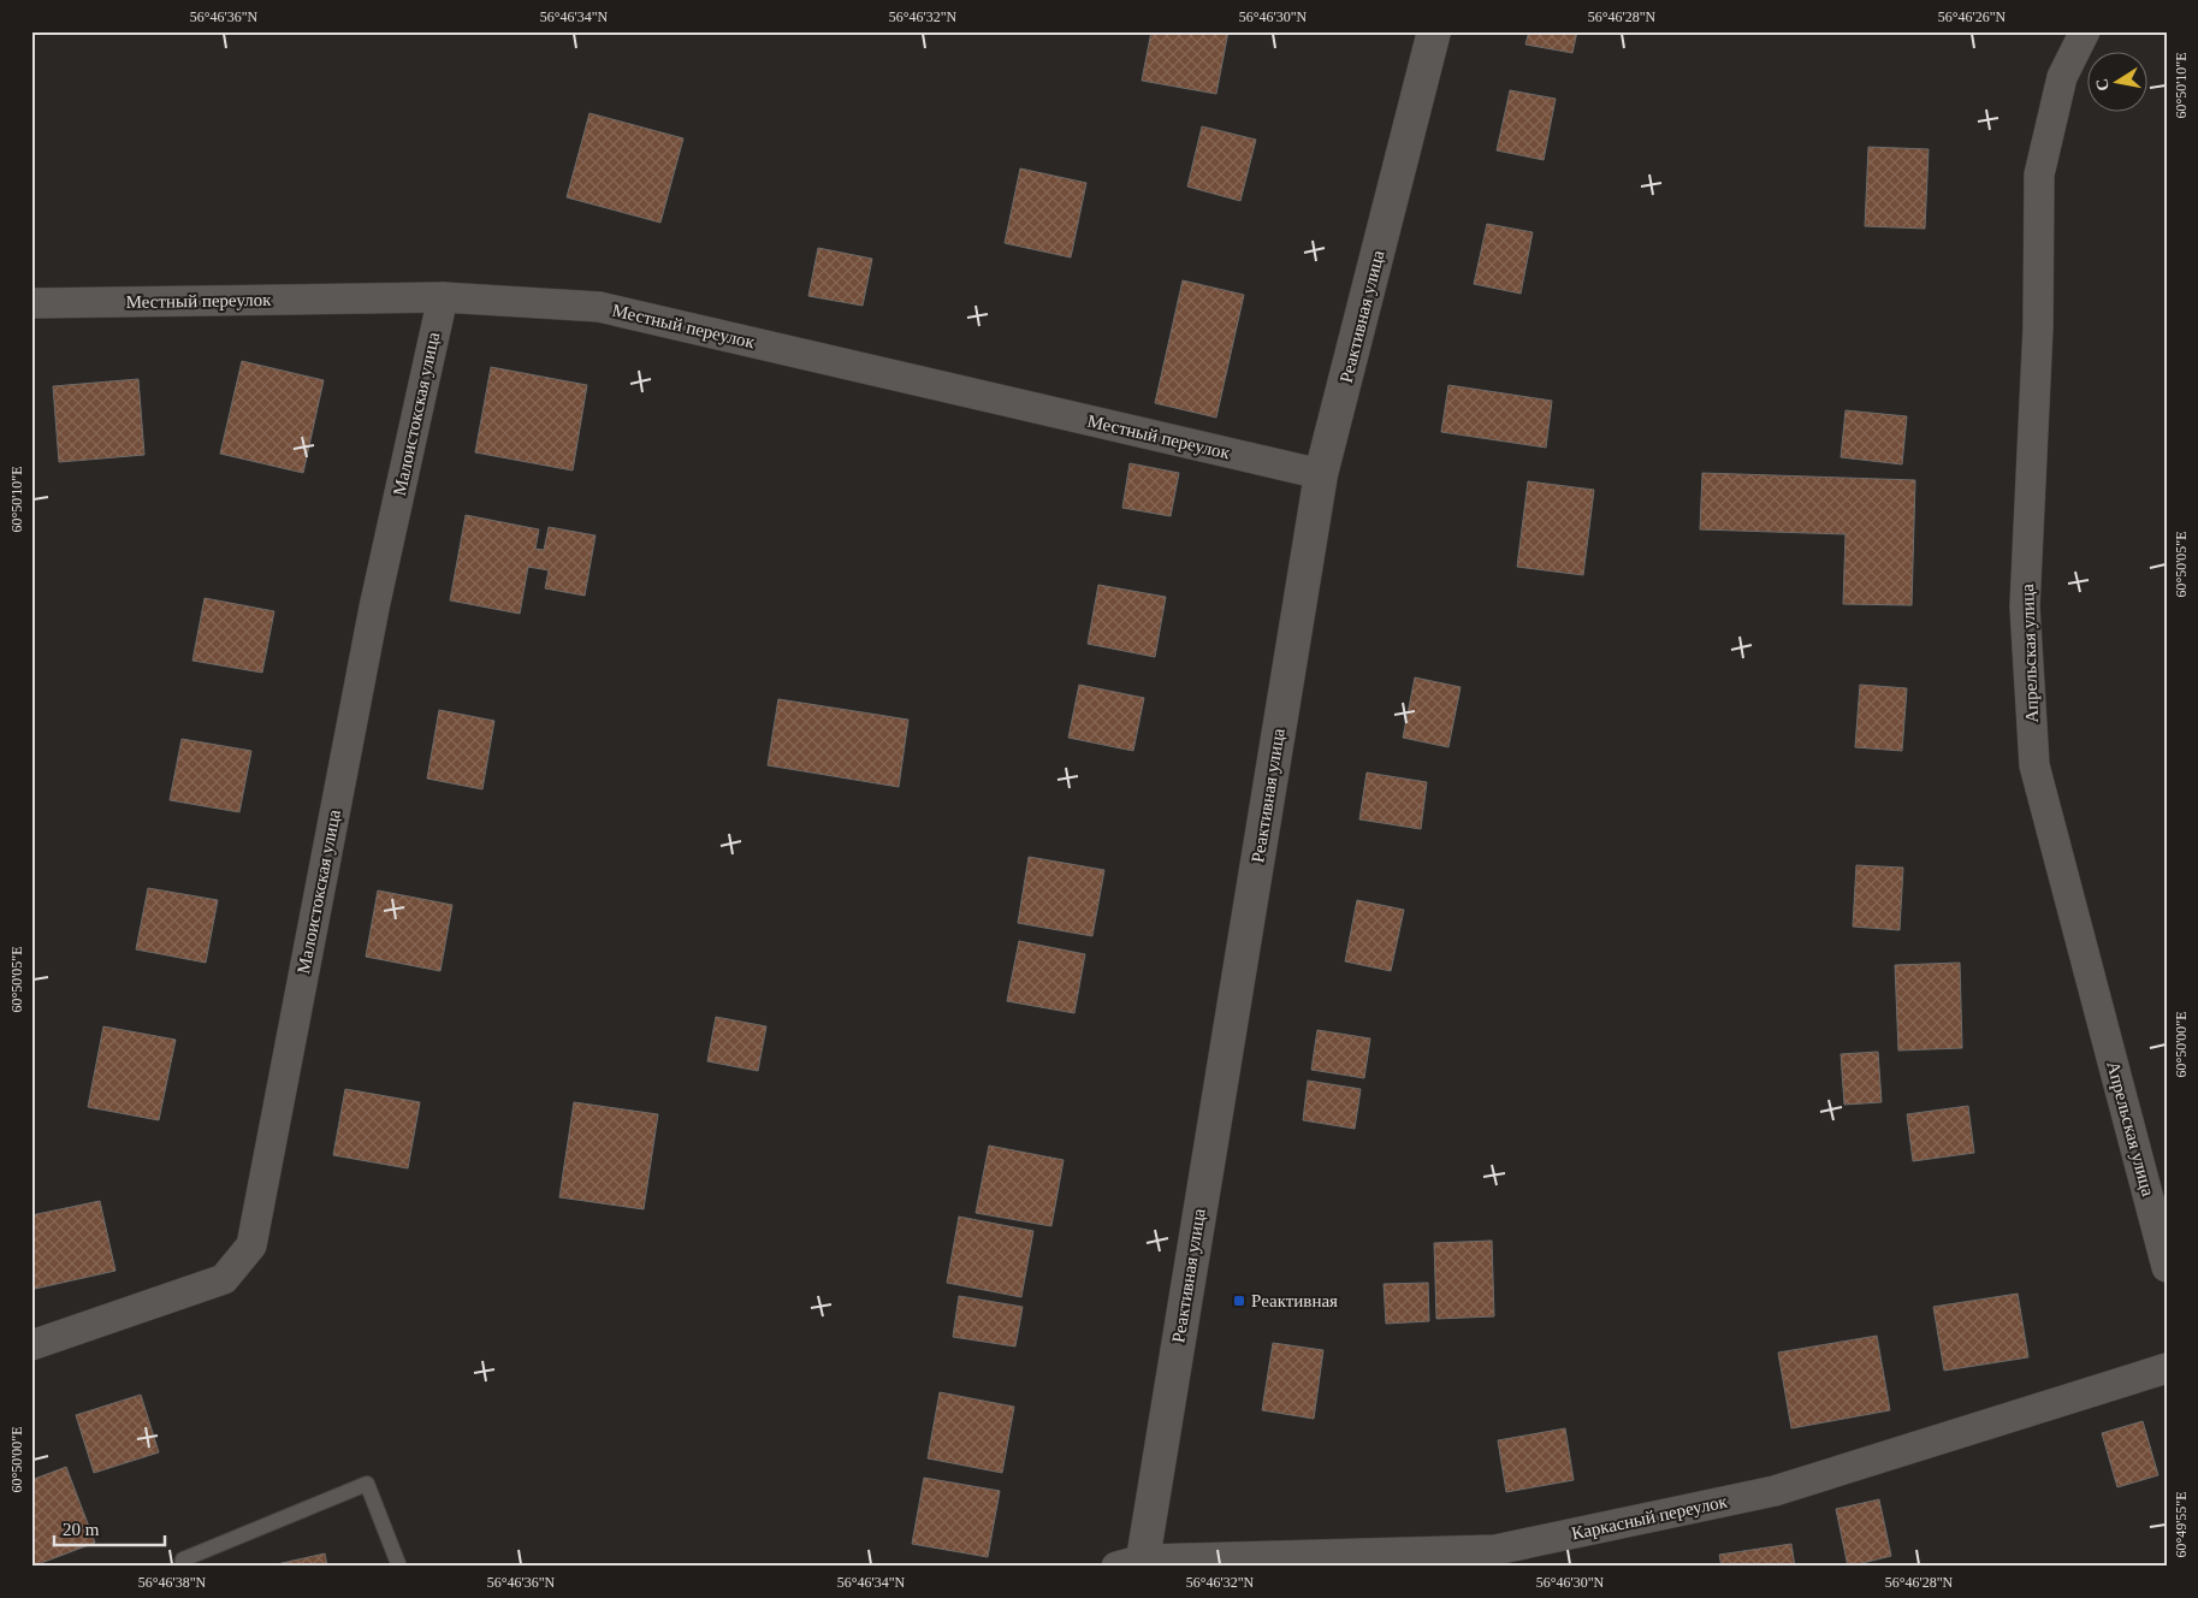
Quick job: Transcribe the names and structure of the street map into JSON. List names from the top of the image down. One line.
{"streets":{"main road":["Реактивная улица"],"street":["Местный переулок","Малоистокская улица","Апрельская улица","Каркасный переулок"]},"crossings":[["Местный переулок","Реактивная улица"],["Местный переулок","Малоистокская улица"],["Реактивная улица","Каркасный переулок"]],"places":{"transit":["Реактивная"]},"scale_bar":"20 m","north":"left","coordinates":["56°46'36\"N","56°46'34\"N","56°46'32\"N","56°46'30\"N","56°46'28\"N","56°46'26\"N","60°50'10\"E","60°50'05\"E","60°50'00\"E","60°49'55\"E","56°46'38\"N"]}
